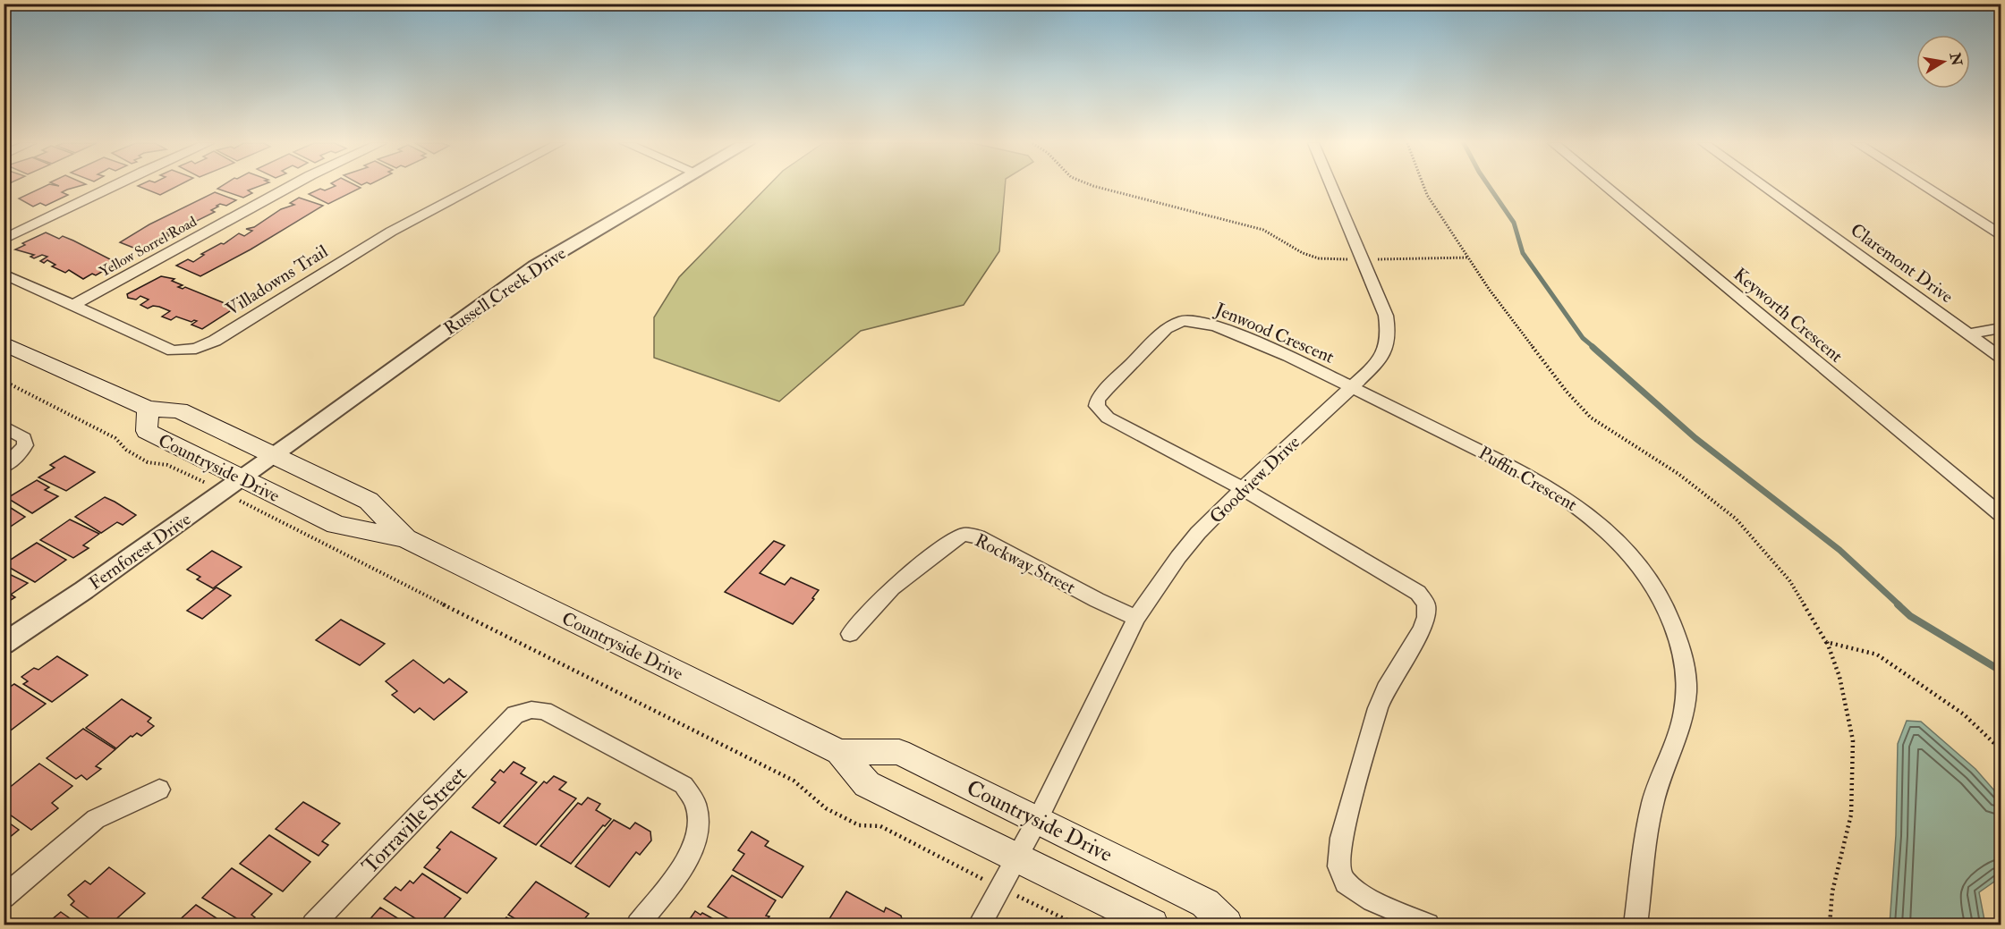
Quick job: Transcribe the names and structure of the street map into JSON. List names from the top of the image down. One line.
{"streets":{"main road":["Countryside Drive"],"street":["Yellow Sorrel Road","Claremont Drive","Villadowns Trail","Russell Creek Drive","Keyworth Crescent","Jenwood Crescent","Puffin Crescent","Goodview Drive","Fernforest Drive","Rockway Street","Torraville Street"]},"crossings":[["Yellow Sorrel Road","Villadowns Trail"],["Russell Creek Drive","Countryside Drive"],["Russell Creek Drive","Fernforest Drive"],["Jenwood Crescent","Puffin Crescent"],["Jenwood Crescent","Goodview Drive"],["Countryside Drive","Goodview Drive"],["Countryside Drive","Fernforest Drive"],["Puffin Crescent","Goodview Drive"],["Goodview Drive","Rockway Street"]],"north":"right"}
